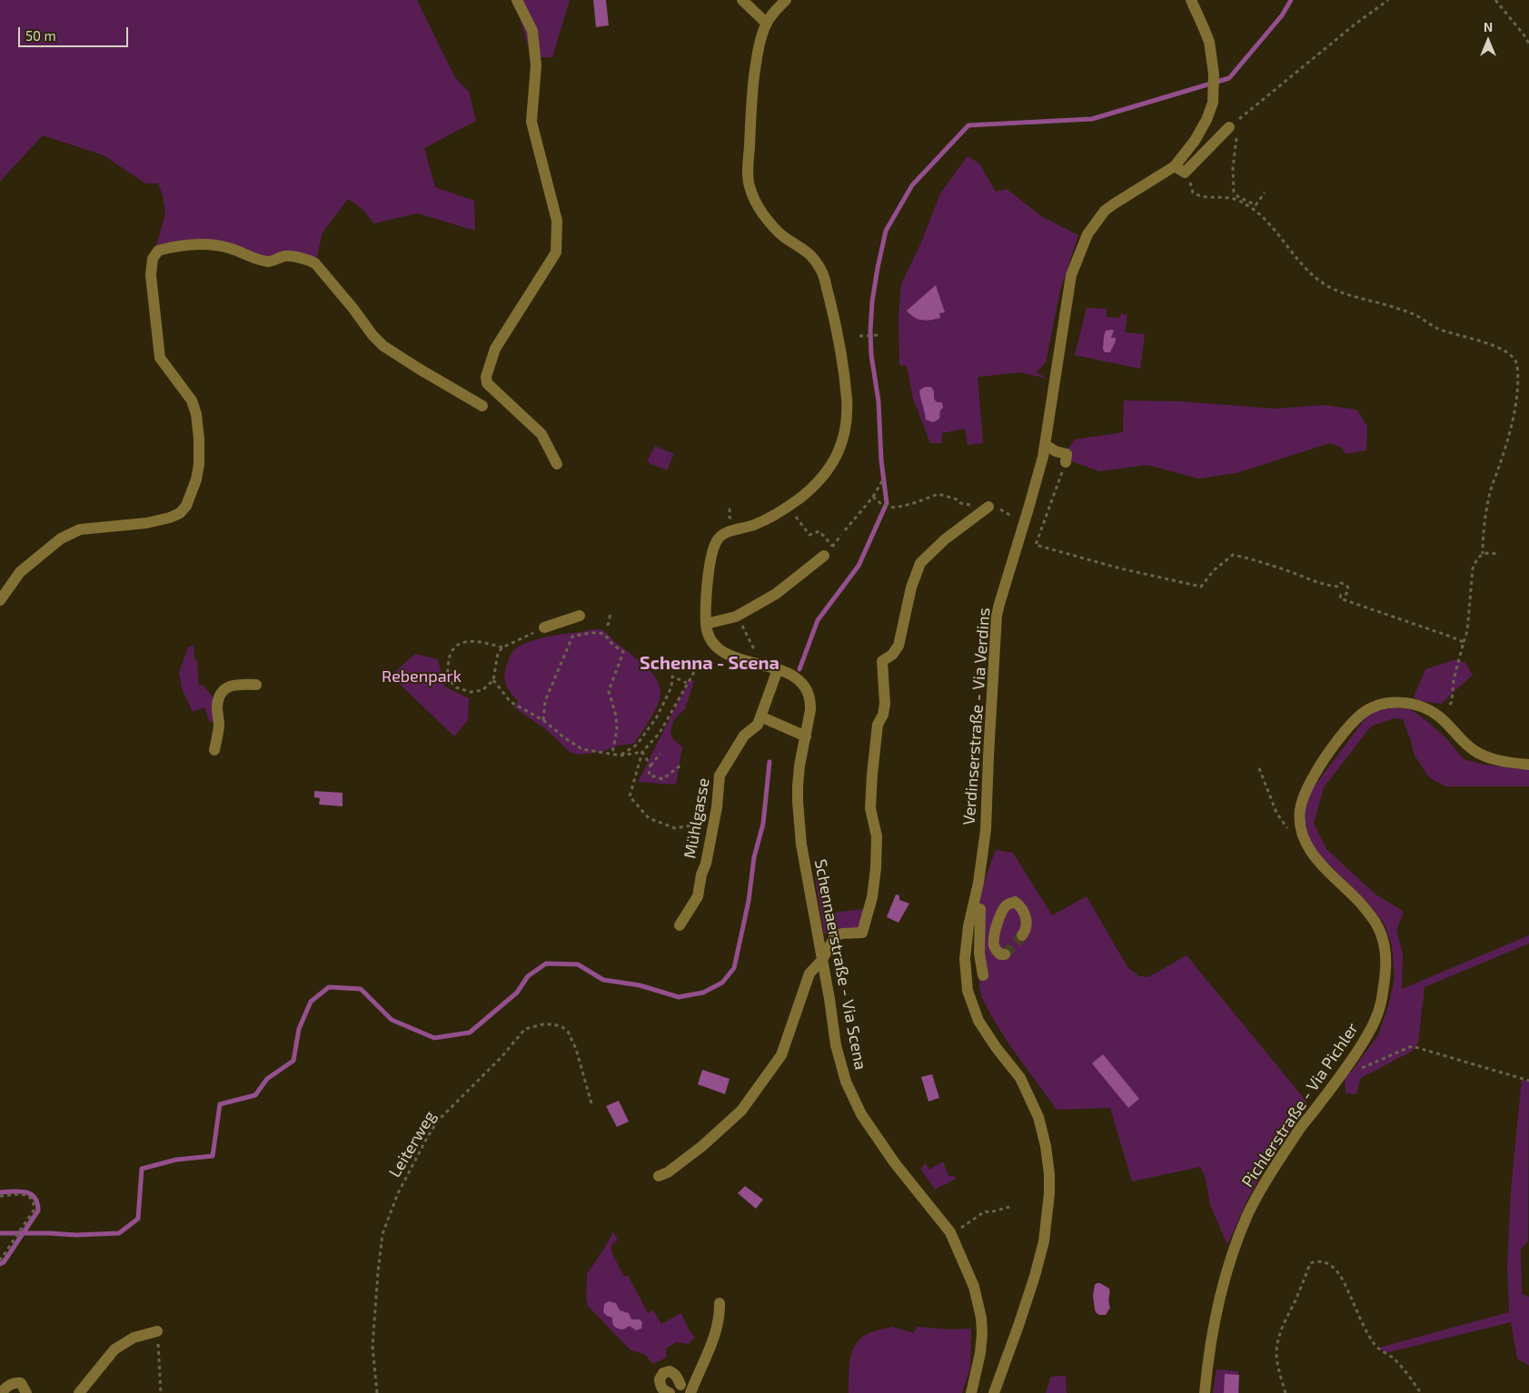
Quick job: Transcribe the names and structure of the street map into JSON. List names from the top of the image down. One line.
{"streets":{"street":["Verdinserstraße - Via Verdins","Mühlgasse","Schennaerstraße - Via Scena","Pichlerstraße - Via Pichler"],"path":["Leiterweg"]},"crossings":[["Mühlgasse","Schennaerstraße - Via Scena"]],"districts":["Schenna - Scena"],"parks":["Rebenpark"],"scale_bar":"50 m","north":"top"}
